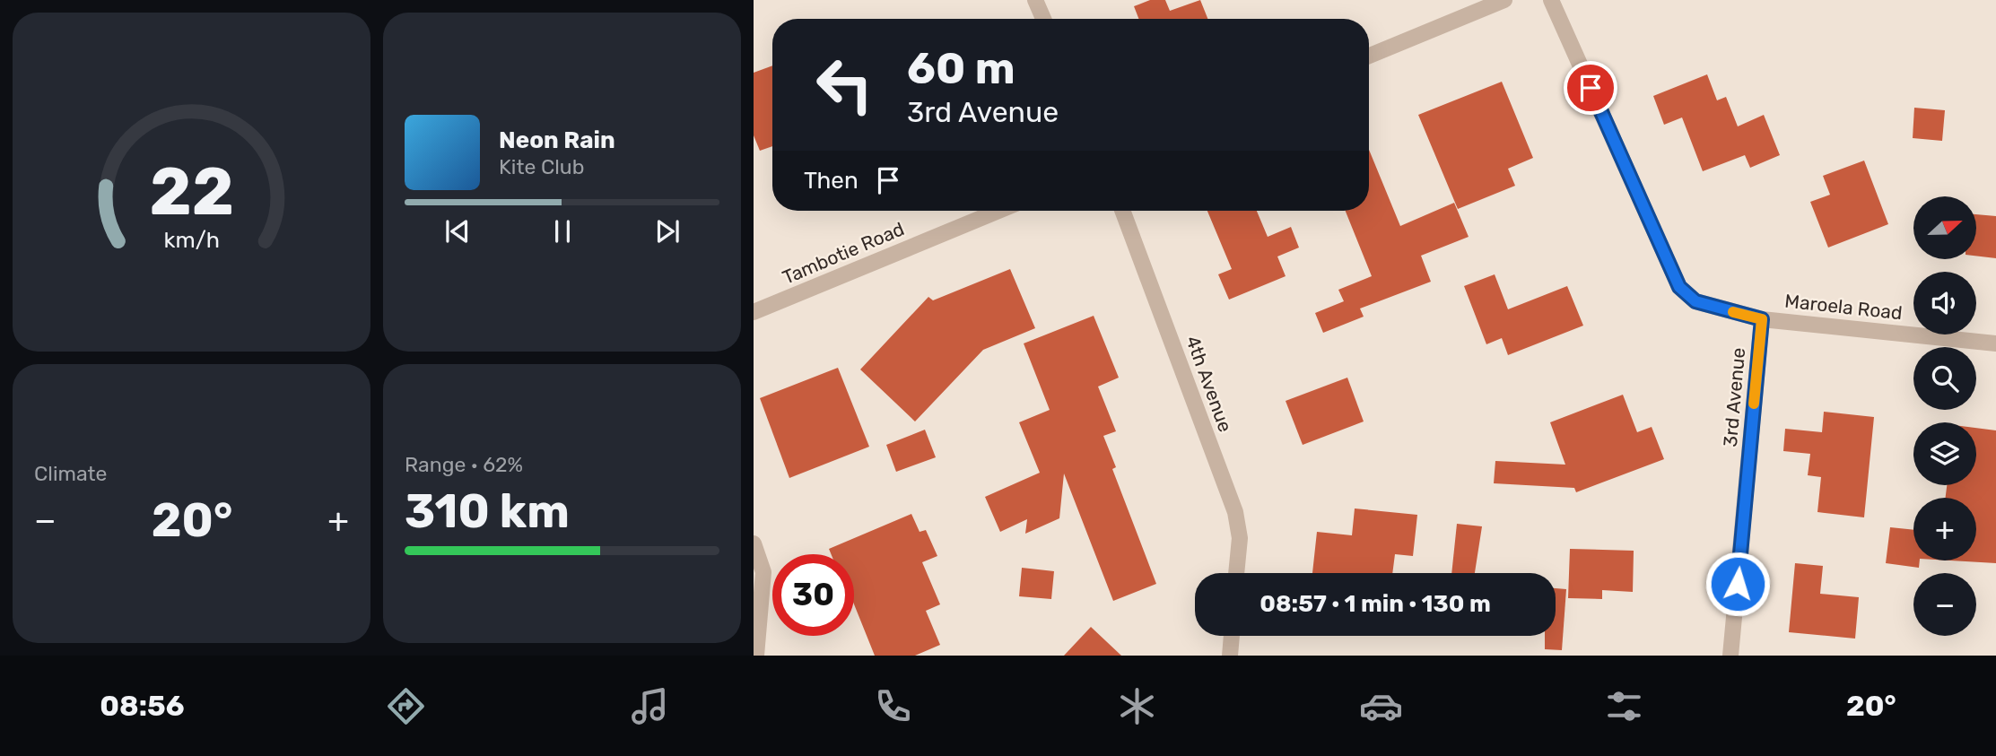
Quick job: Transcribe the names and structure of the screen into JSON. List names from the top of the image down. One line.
{"streets":{"street":["Tambotie Road","Maroela Road","4th Avenue","3rd Avenue"]},"crossings":[["Maroela Road","3rd Avenue"]],"north":"right","page":{"turn":["60 m","3rd Avenue"],"song":["Neon Rain","Kite Club"],"then":"Then","map_buttons":["+","−"],"tile":["Climate",["Range · 62%","310 km"]],"heat":["−","20°","+"],"limit":"30","trip":"08:57 · 1 min · 130 m","tabs":["08:56","20°"],"gauge":["22","km/h"]}}
